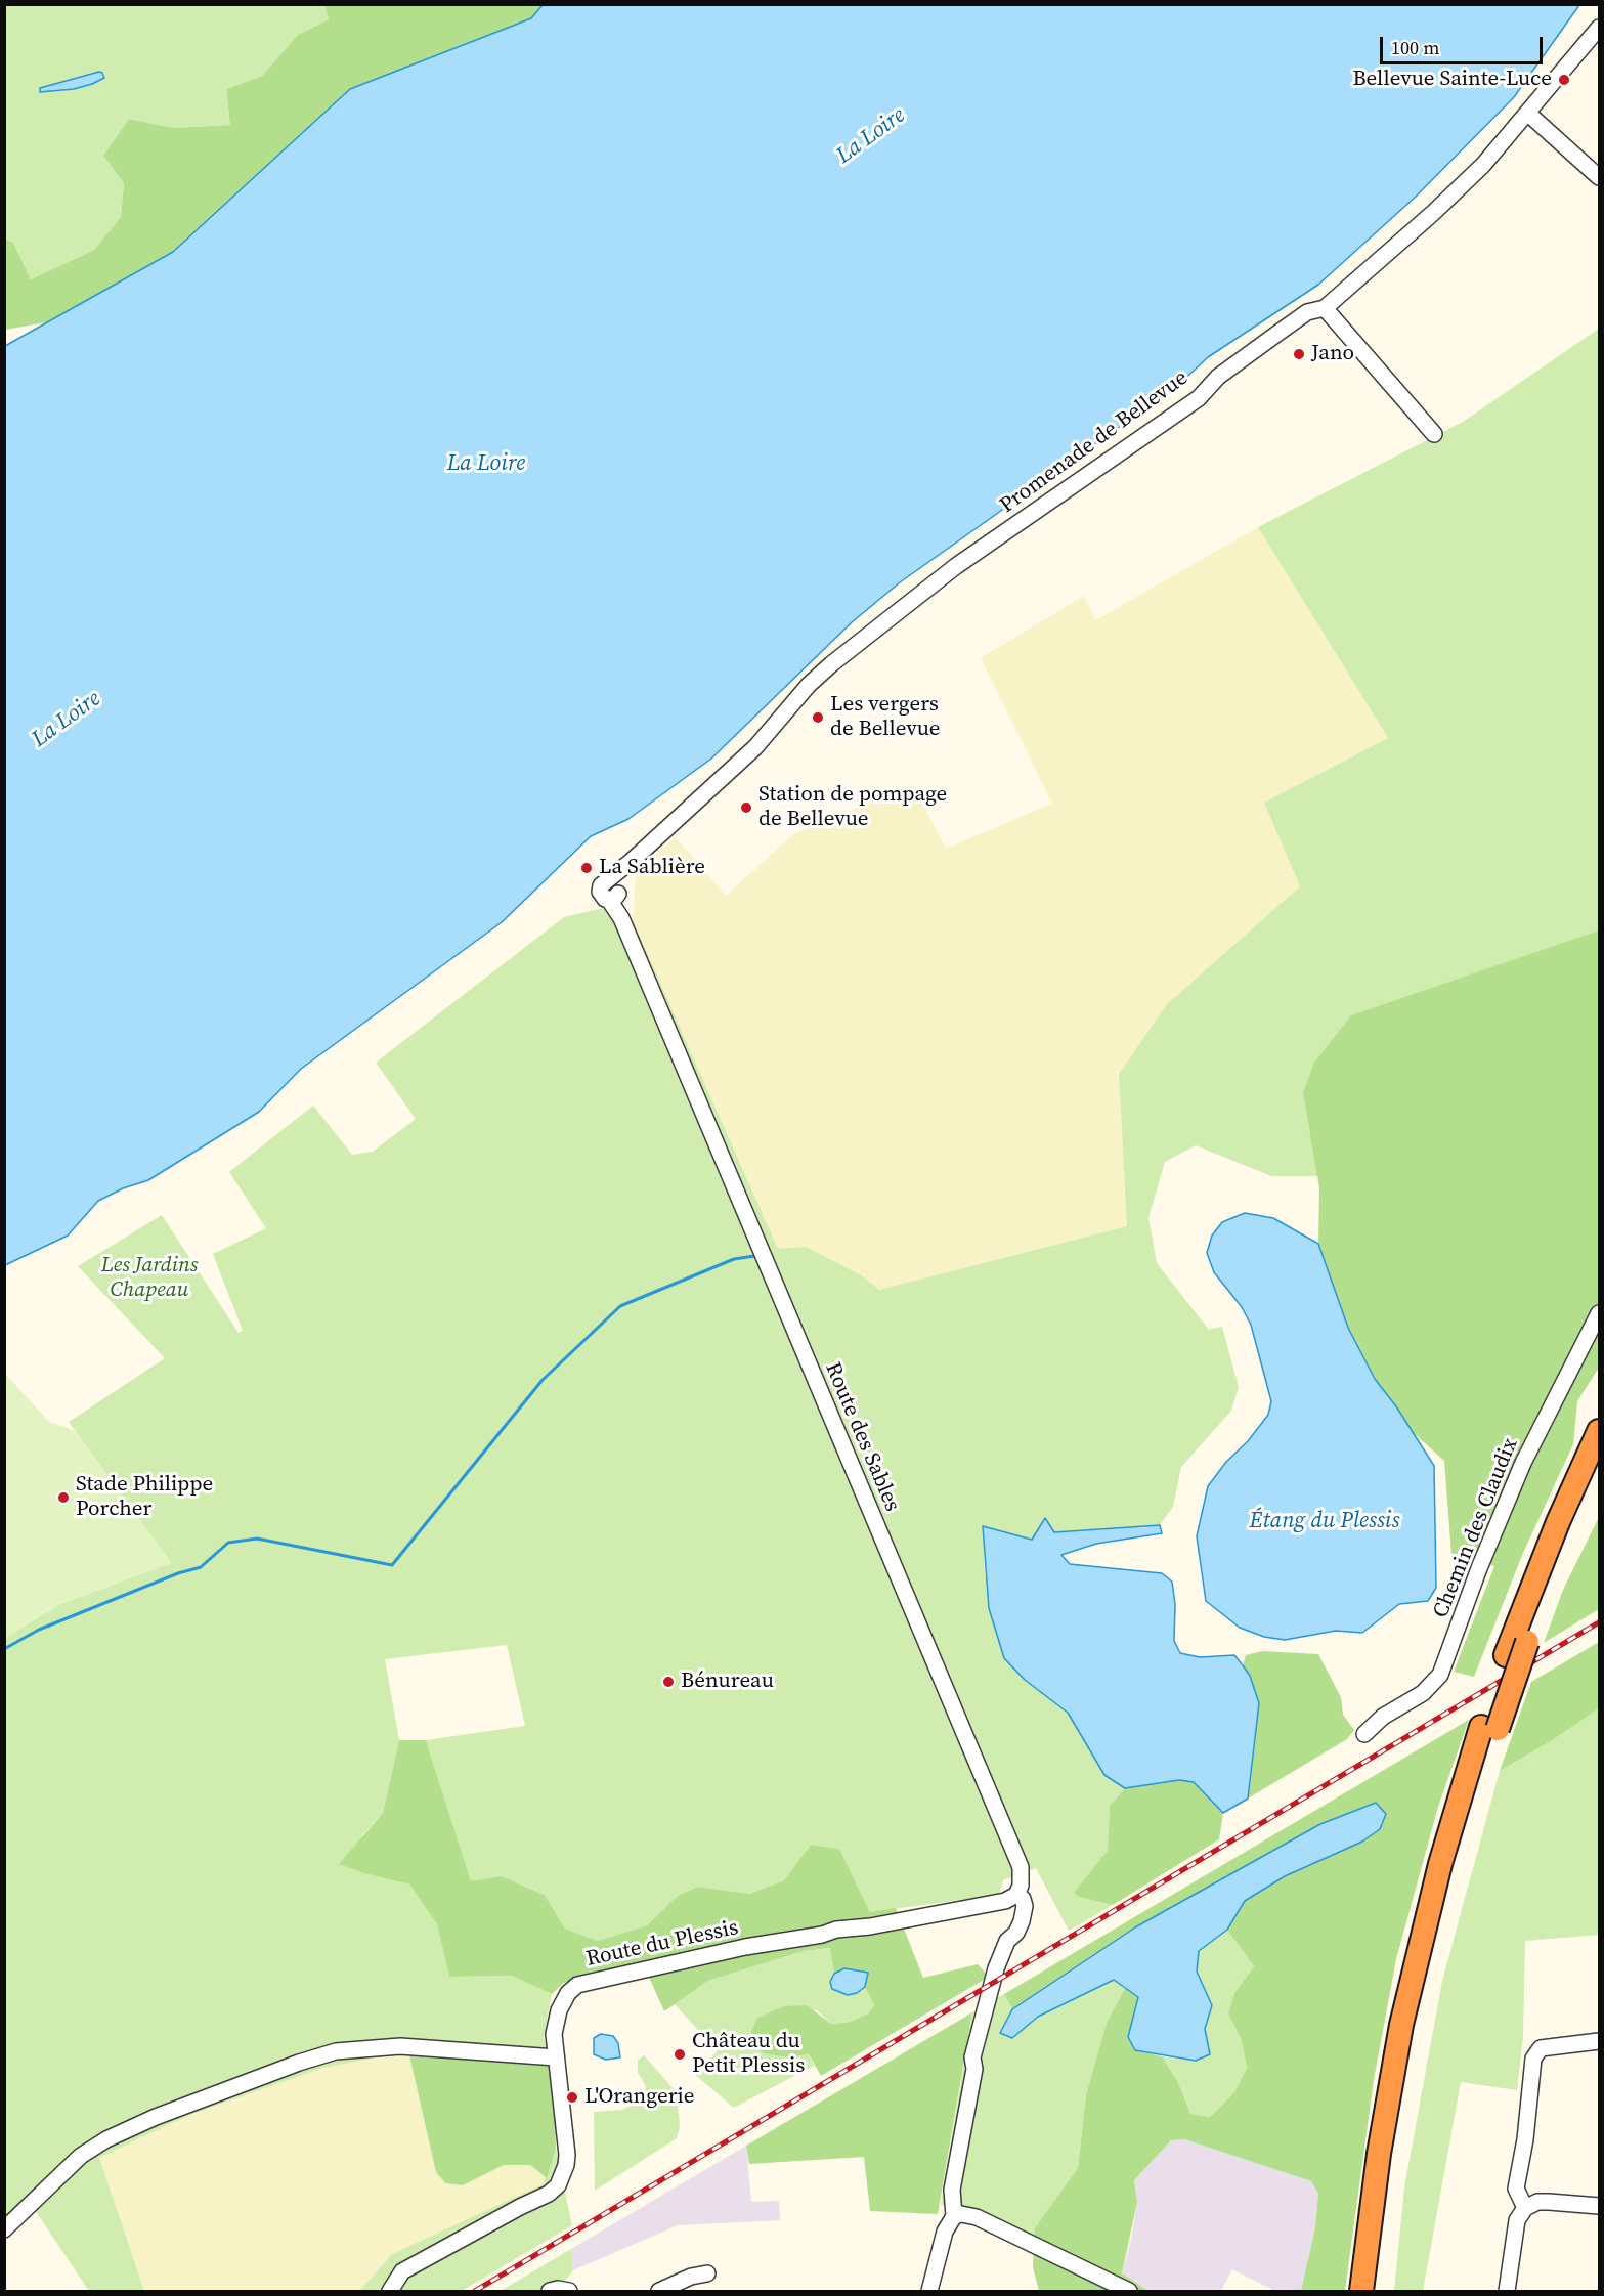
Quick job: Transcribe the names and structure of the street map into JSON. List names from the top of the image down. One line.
{"streets":{"street":["Promenade de Bellevue","Route des Sables","Chemin des Claudix","Route du Plessis"]},"crossings":[["Promenade de Bellevue","Route des Sables"],["Route des Sables","Route du Plessis"]],"water":["La Loire","Étang du Plessis"],"parks":["Les Jardins Chapeau"],"places":["Bellevue Sainte-Luce","Jano","Les vergers de Bellevue","Station de pompage de Bellevue","La Sablière","Stade Philippe Porcher","Bénureau","Château du Petit Plessis","L'Orangerie"],"scale_bar":"100 m"}
